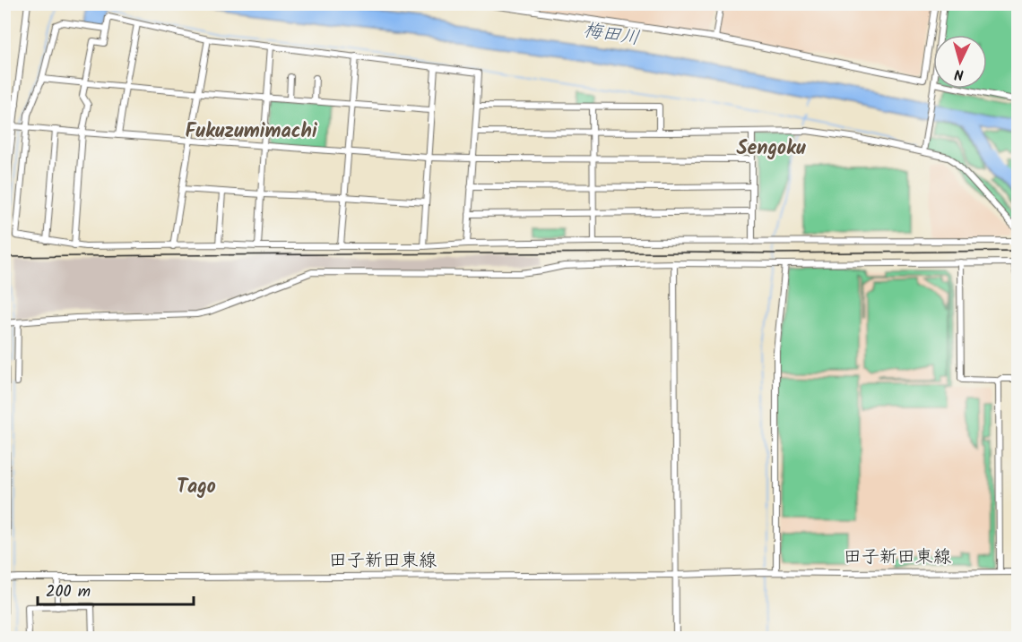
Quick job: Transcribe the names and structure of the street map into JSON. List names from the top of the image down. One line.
{"streets":{"street":["田子新田東線"]},"districts":["Fukuzumimachi","Sengoku","Tago"],"water":["梅田川"],"scale_bar":"200 m","north":"bottom"}
